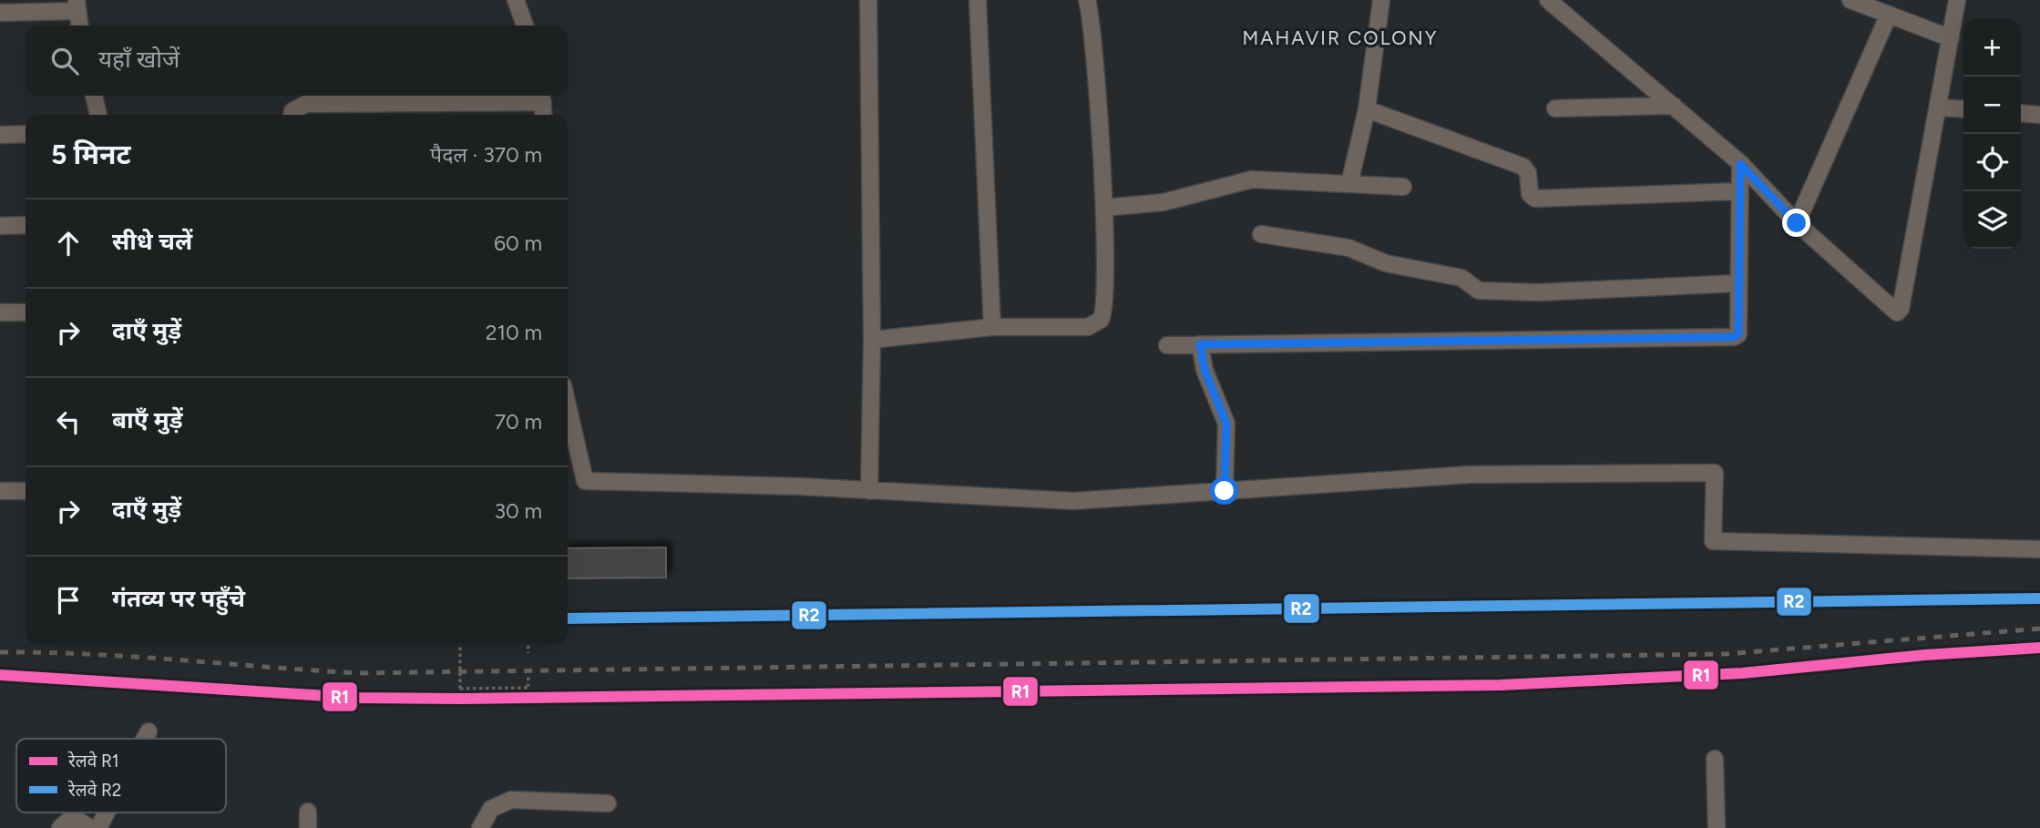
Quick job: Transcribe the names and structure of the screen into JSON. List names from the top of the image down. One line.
{"districts":["MAHAVIR COLONY"],"lines":["rail line R2","rail line R1"],"legend":["रेलवे R1","रेलवे R2"],"page":{"map_buttons":["+","−"],"search":"यहाँ खोजें","heading":["5 मिनट","पैदल · 370 m"],"list":[["सीधे चलें","60 m"],["दाएँ मुड़ें","210 m"],["बाएँ मुड़ें","70 m"],["दाएँ मुड़ें","30 m"],"गंतव्य पर पहुँचे"]}}
